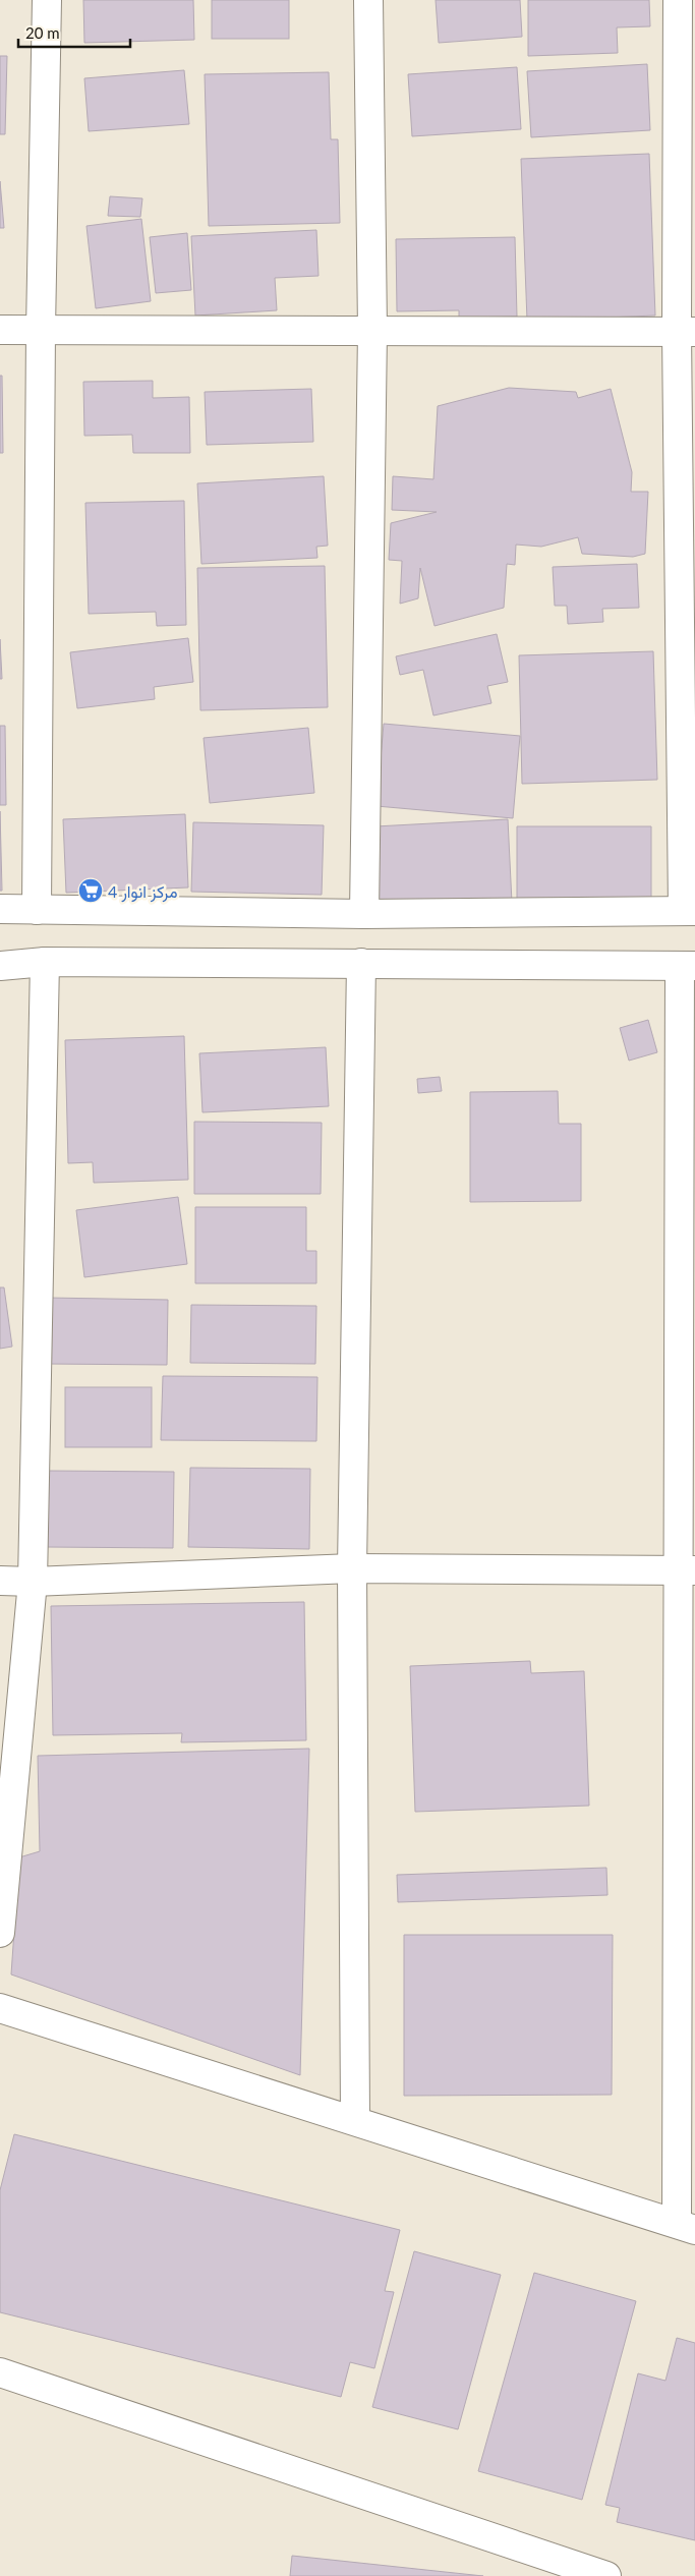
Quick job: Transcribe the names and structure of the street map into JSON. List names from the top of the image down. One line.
{"places":{"supermarket":["مركز انوار 4"]},"scale_bar":"20 m"}
